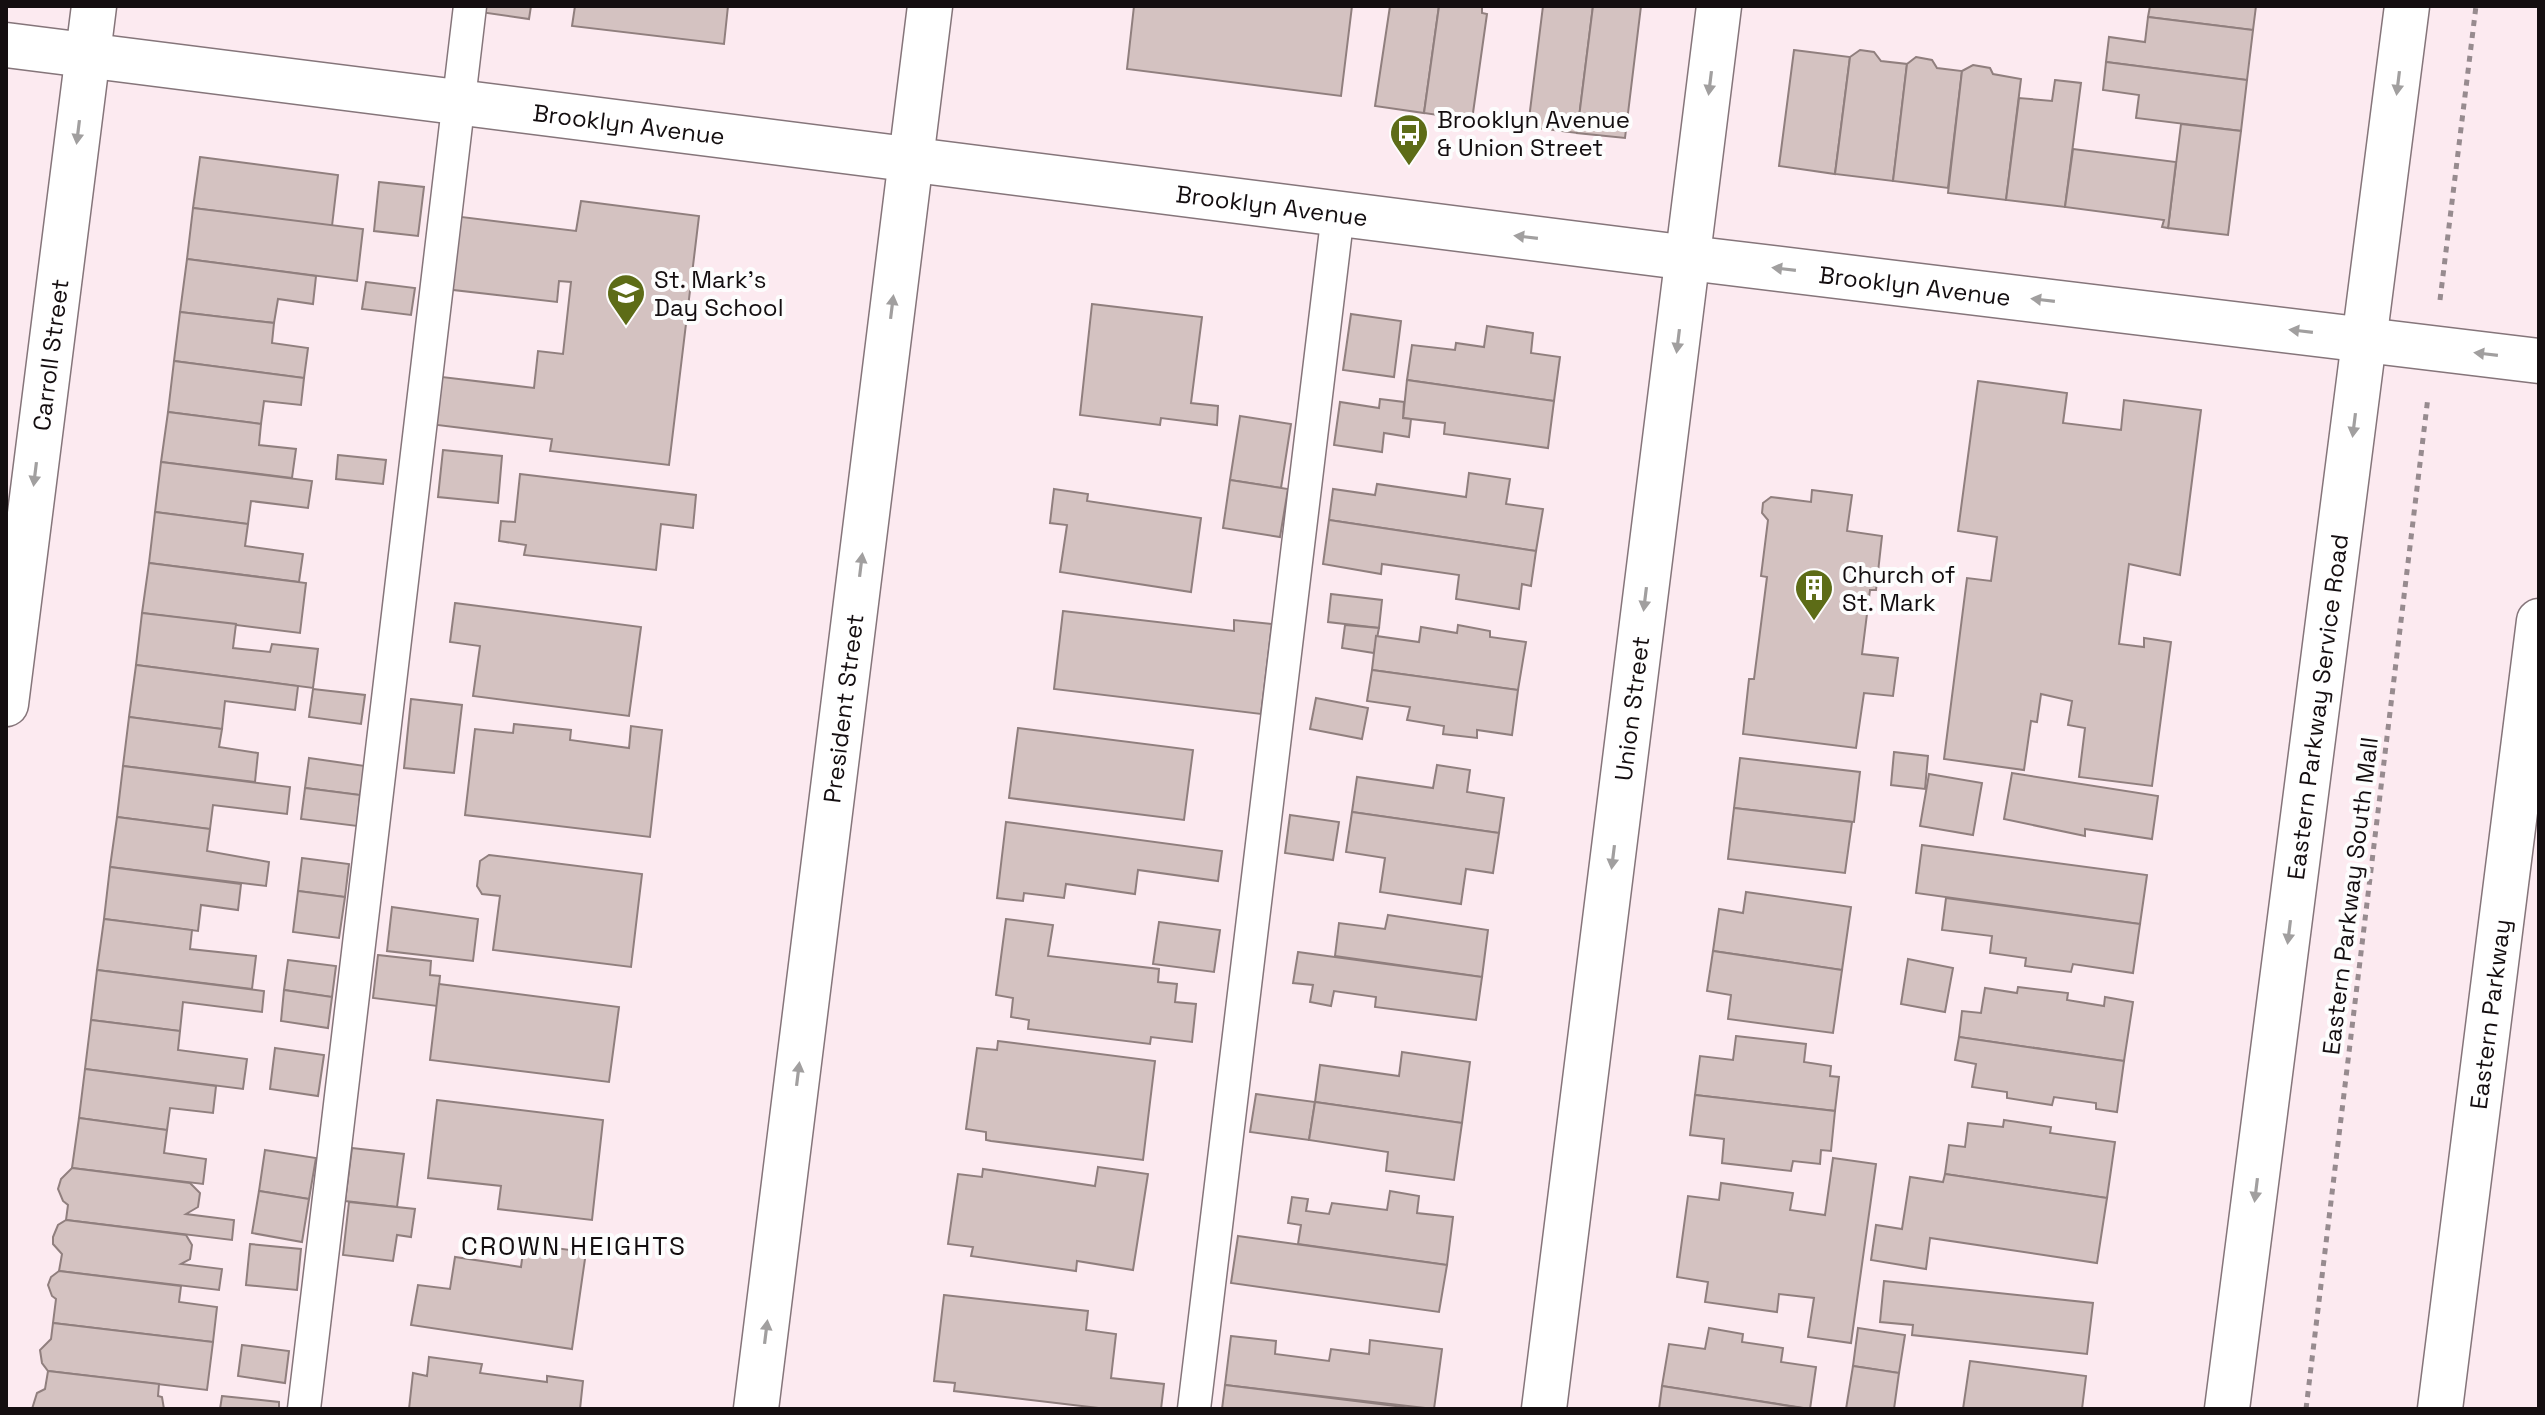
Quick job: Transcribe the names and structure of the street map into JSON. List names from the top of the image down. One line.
{"streets":{"street":["Brooklyn Avenue","Carroll Street","President Street","Union Street","Eastern Parkway Service Road","Eastern Parkway"],"path":["Eastern Parkway South Mall"]},"crossings":[["Brooklyn Avenue","Carroll Street"],["Brooklyn Avenue","President Street"],["Brooklyn Avenue","Union Street"],["Brooklyn Avenue","Eastern Parkway Service Road"]],"one_way":["Brooklyn Avenue","Carroll Street","President Street","Union Street","Eastern Parkway Service Road"],"districts":["CROWN HEIGHTS"],"places":{"bus stop":["Brooklyn Avenue & Union Street"],"school or university":["St. Mark's Day School"],"building":["Church of St. Mark"]}}
